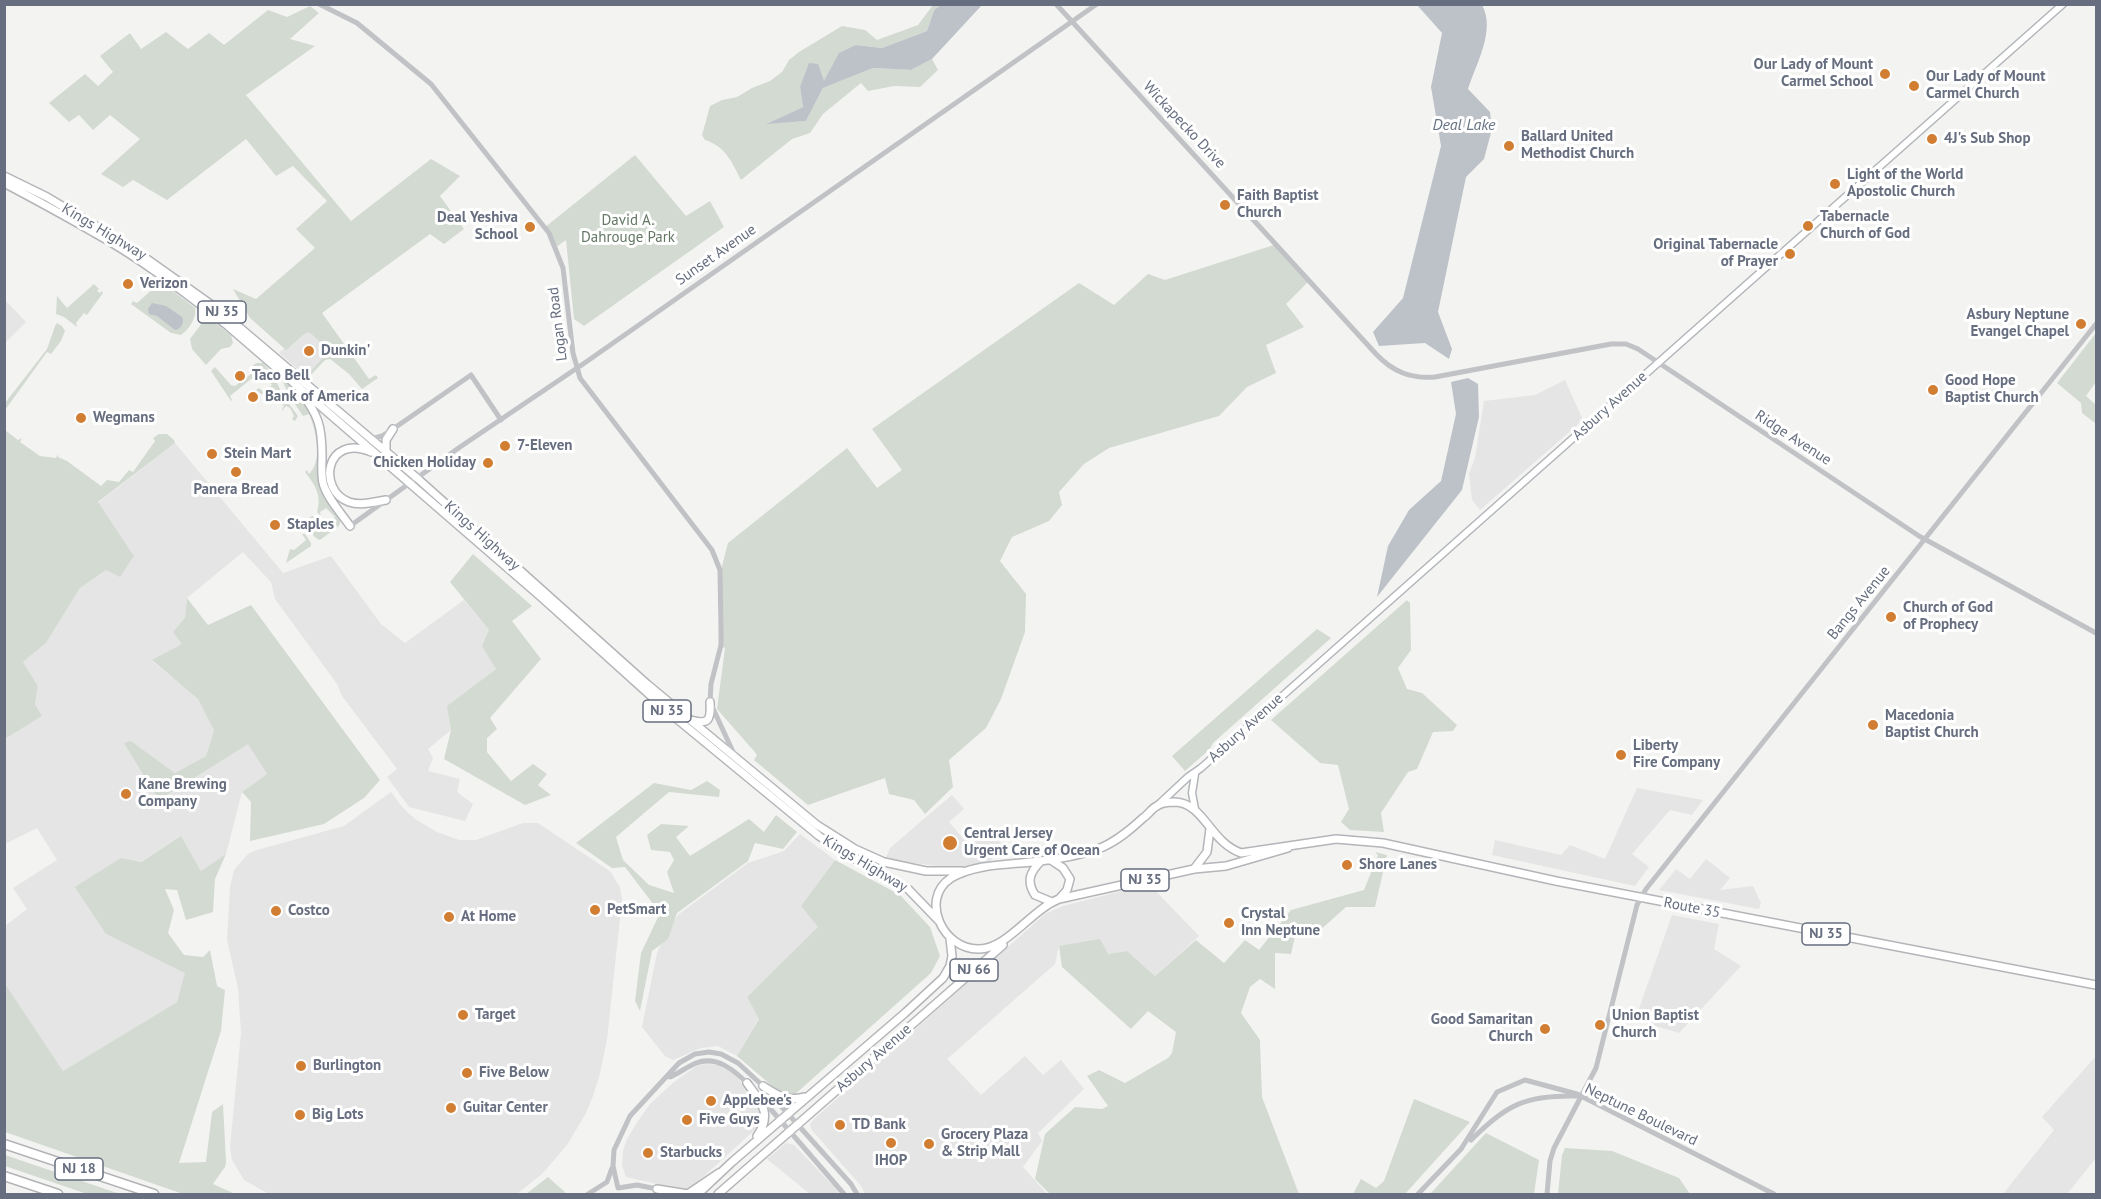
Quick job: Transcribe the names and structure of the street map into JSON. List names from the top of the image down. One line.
{"streets":{"highway":["NJ 18"],"main road":["Kings Highway","NJ 35","Asbury Avenue","Route 35","NJ 66"],"street":["Wickapecko Drive","Sunset Avenue","Logan Road","Ridge Avenue","Bangs Avenue","Neptune Boulevard"]},"crossings":[["Wickapecko Drive","Sunset Avenue"],["Wickapecko Drive","Ridge Avenue"],["Kings Highway","Sunset Avenue"],["Kings Highway","NJ 35"],["Sunset Avenue","Logan Road"],["NJ 35","Asbury Avenue"],["NJ 35","Route 35"],["Asbury Avenue","Ridge Avenue"],["Ridge Avenue","Bangs Avenue"],["Bangs Avenue","Route 35"]],"water":["Deal Lake"],"parks":["David A. Dahrouge Park"],"places":["Our Lady of Mount Carmel School","Our Lady of Mount Carmel Church","4J's Sub Shop","Ballard United Methodist Church","Light of the World Apostolic Church","Faith Baptist Church","Tabernacle Church of God","Deal Yeshiva School","Original Tabernacle of Prayer","Verizon","Asbury Neptune Evangel Chapel","Dunkin'","Taco Bell","Good Hope Baptist Church","Bank of America","Wegmans","7-Eleven","Stein Mart","Chicken Holiday","Panera Bread","Staples","Church of God of Prophecy","Macedonia Baptist Church","Liberty Fire Company","Kane Brewing Company","Central Jersey Urgent Care of Ocean","Shore Lanes","PetSmart","Costco","At Home","Crystal Inn Neptune","Target","Union Baptist Church","Good Samaritan Church","Burlington","Five Below","Applebee's","Guitar Center","Big Lots","Five Guys","TD Bank","IHOP","Grocery Plaza & Strip Mall","Starbucks"]}
